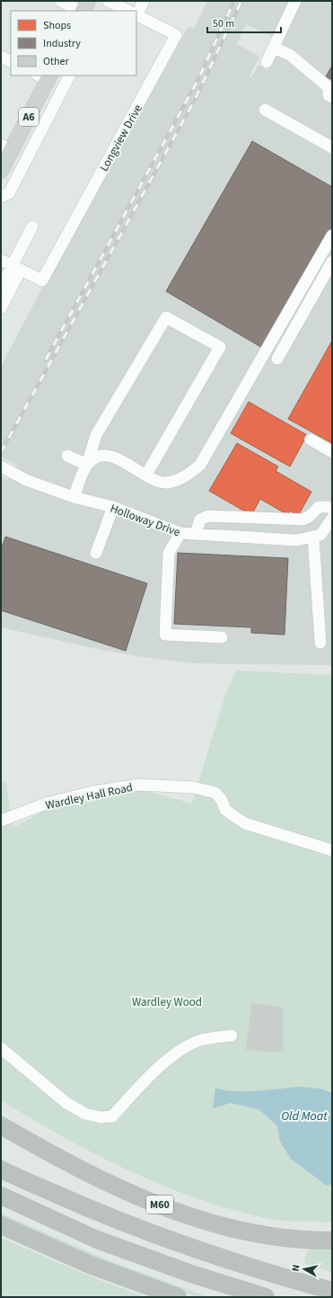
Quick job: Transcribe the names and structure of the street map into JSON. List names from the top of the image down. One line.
{"streets":{"highway":["M60"],"main road":["A6"],"street":["Longview Drive","Holloway Drive","Wardley Hall Road"]},"water":["Old Moat"],"parks":["Wardley Wood"],"legend":["Shops","Industry","Other"],"scale_bar":"50 m","north":"left"}
